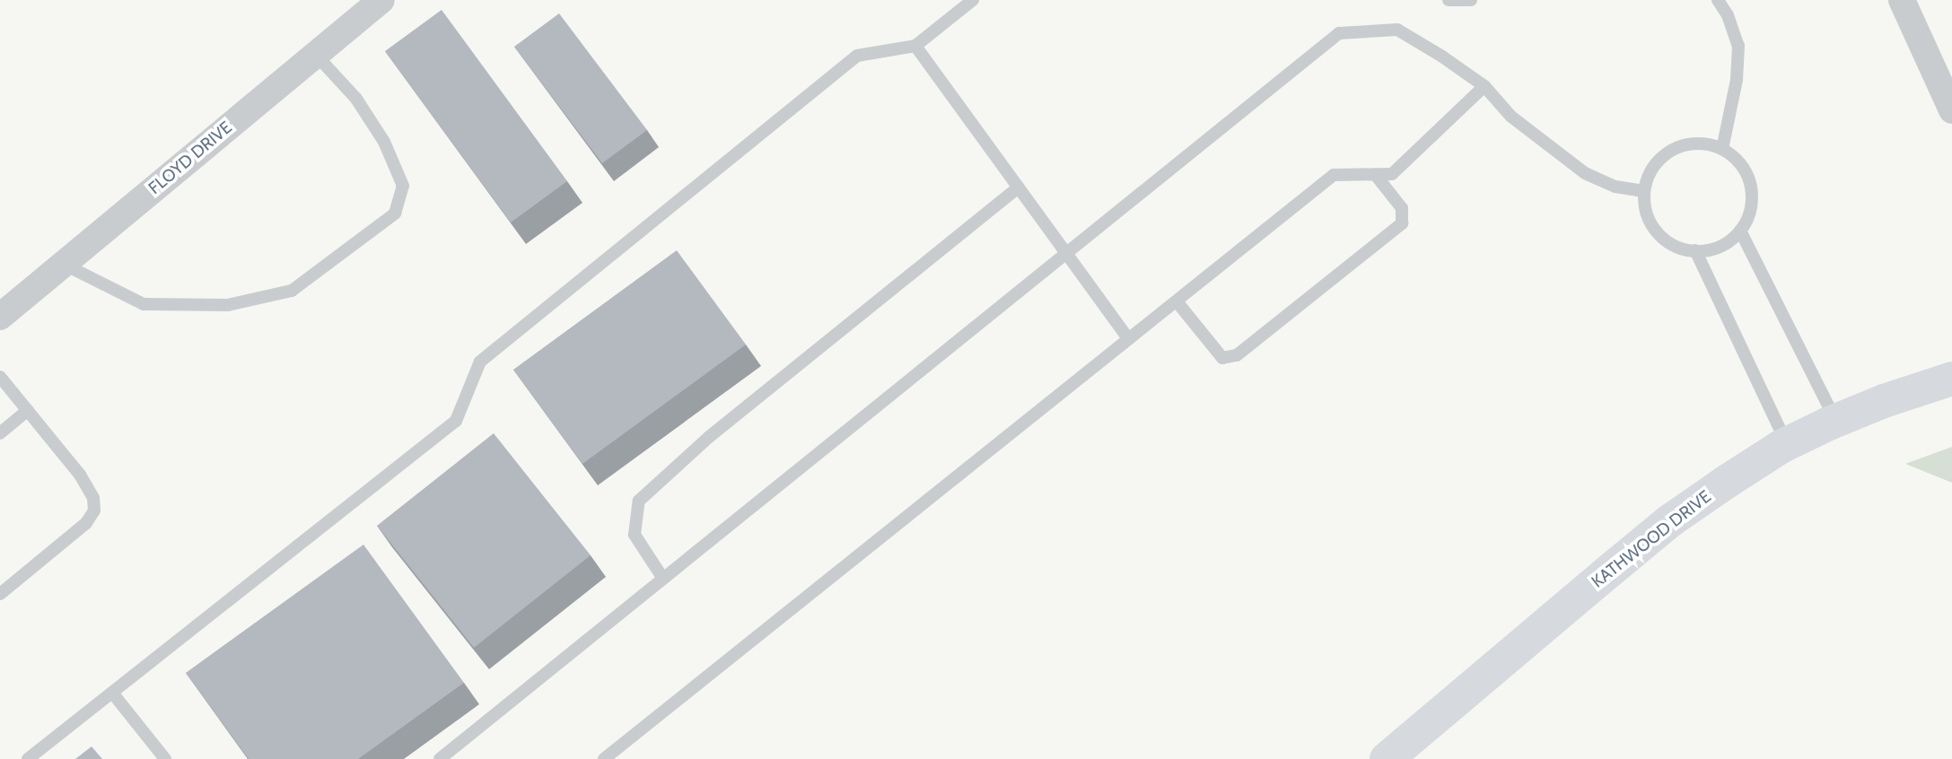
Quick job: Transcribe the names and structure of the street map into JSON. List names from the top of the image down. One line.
{"streets":{"street":["FLOYD DRIVE","KATHWOOD DRIVE"]}}
